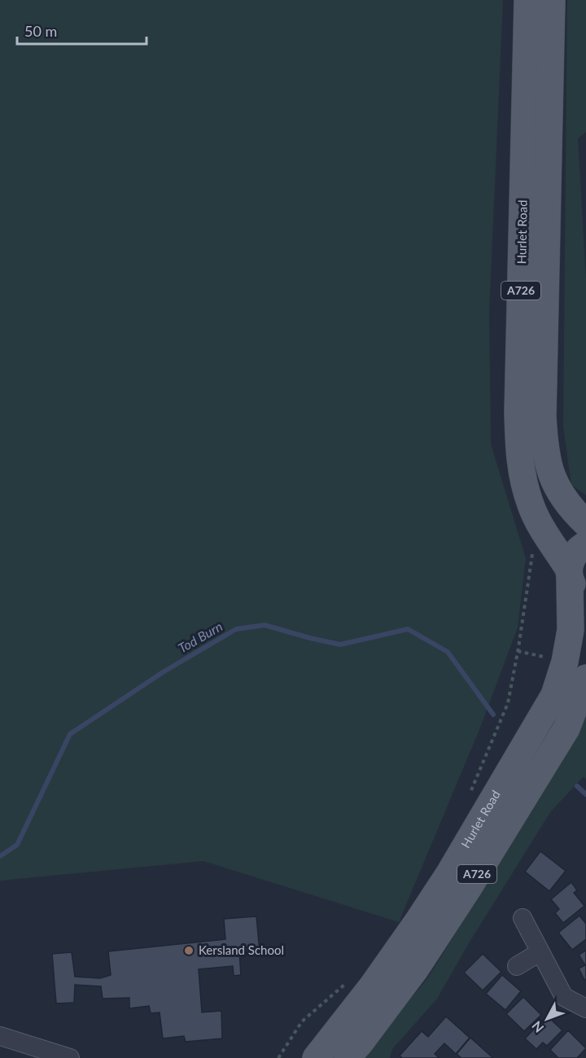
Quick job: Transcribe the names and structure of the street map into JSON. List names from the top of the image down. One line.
{"streets":{"main road":["Hurlet Road","A726"]},"water":["Tod Burn"],"places":["Kersland School"],"scale_bar":"50 m","north":"bottom left"}
